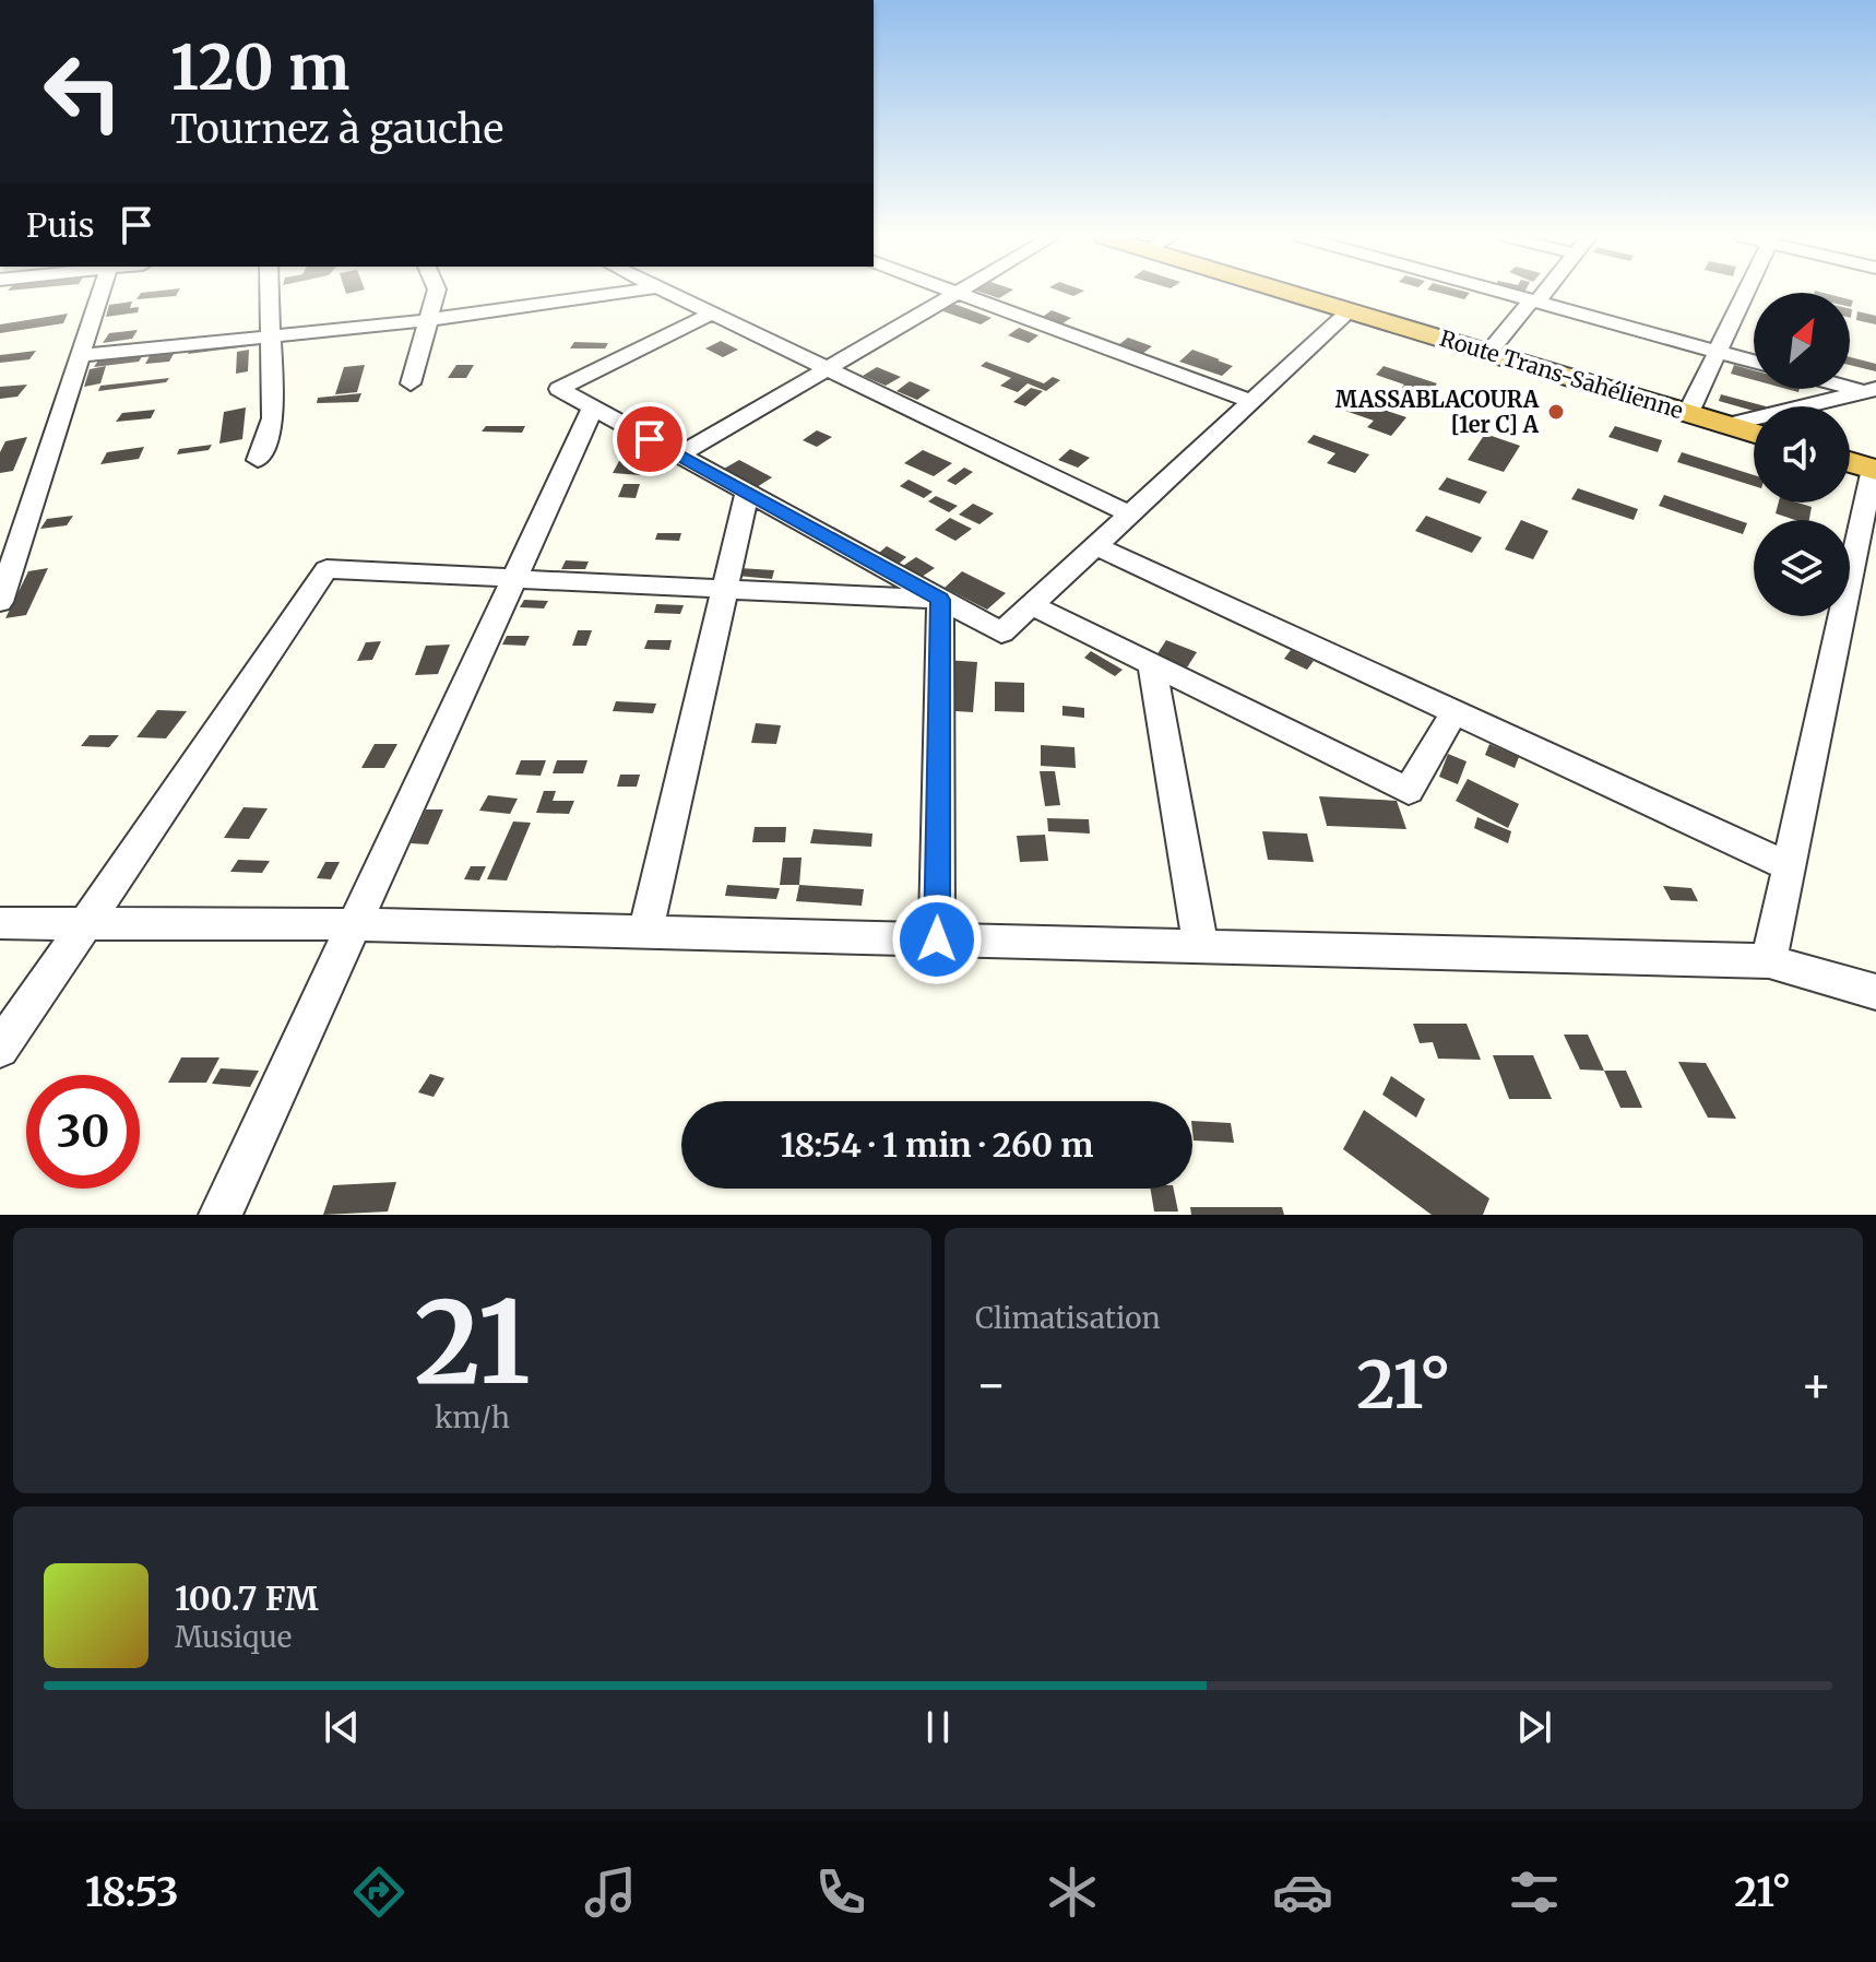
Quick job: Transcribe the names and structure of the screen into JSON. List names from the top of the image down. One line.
{"streets":{"highway":["Route Trans-Sahélienne"]},"places":["MASSABLACOURA [1er C] A"],"north":"top right","page":{"turn":["120 m","Tournez à gauche"],"then":"Puis","limit":"30","trip":"18:54 · 1 min · 260 m","tile":[["21","km/h"],"Climatisation"],"heat":["−","21°","+"],"song":["100.7 FM","Musique"],"tabs":["18:53","21°"]}}
